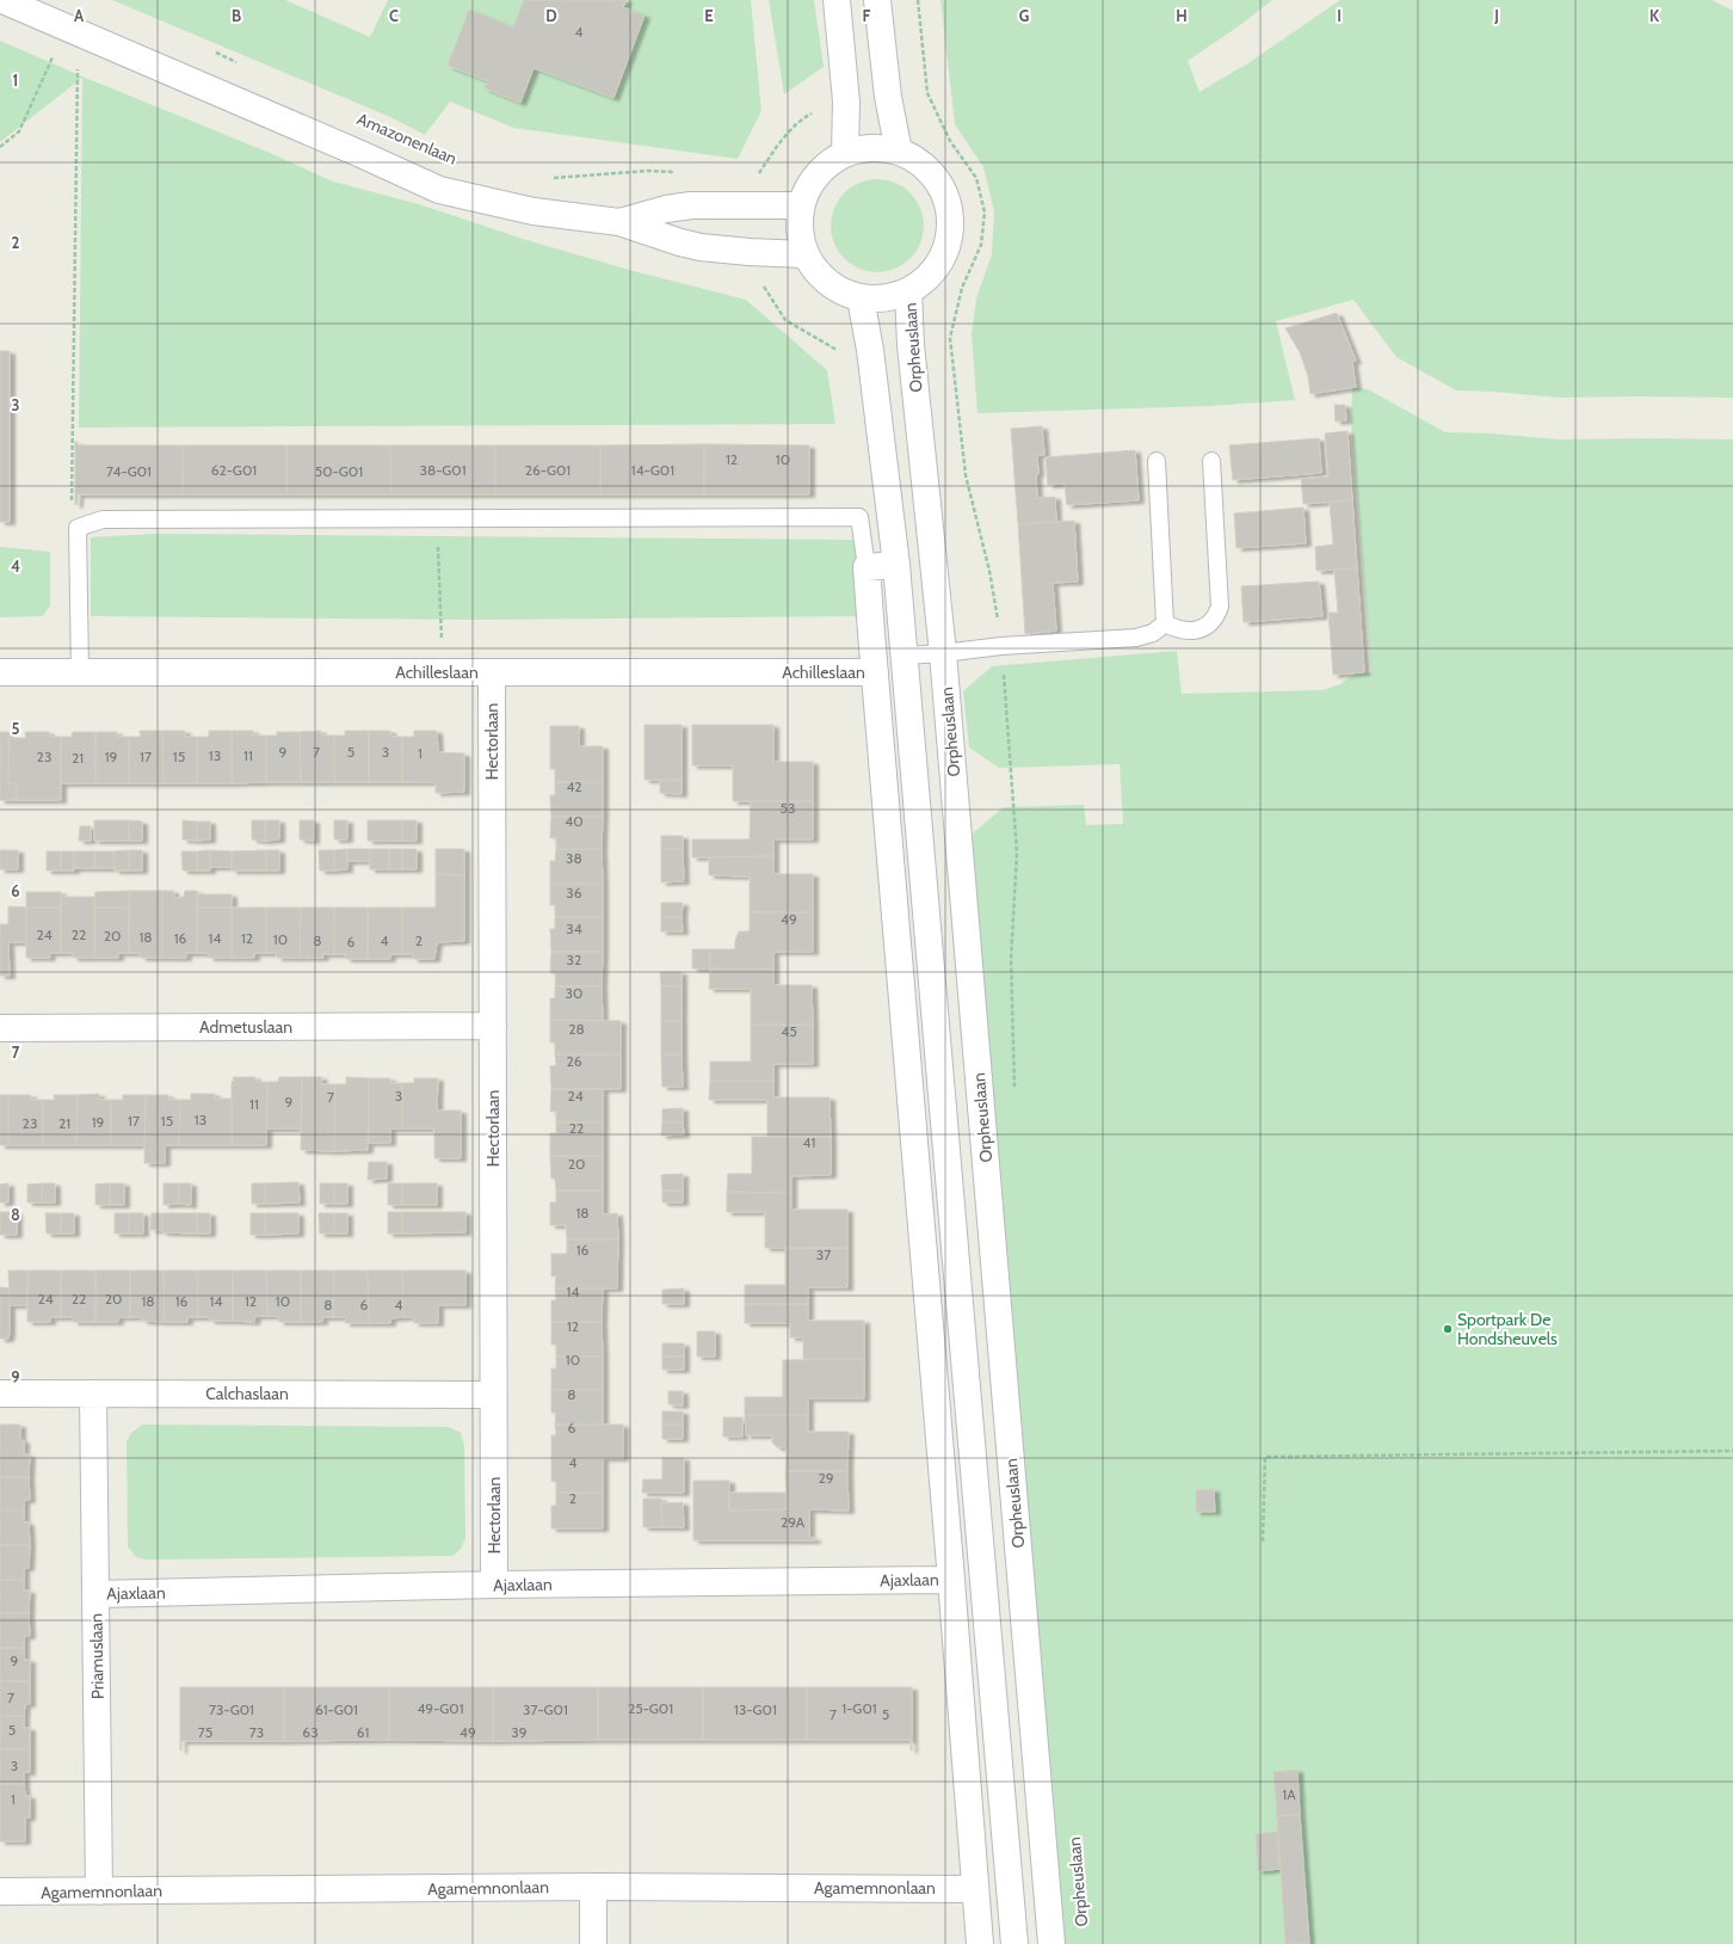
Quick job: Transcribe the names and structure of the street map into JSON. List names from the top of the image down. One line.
{"streets":{"street":["Amazonenlaan","Orpheuslaan","Achilleslaan","Hectorlaan","Admetuslaan","Calchaslaan","Ajaxlaan","Priamuslaan","Agamemnonlaan"]},"crossings":[["Amazonenlaan","Orpheuslaan"],["Achilleslaan","Hectorlaan"],["Hectorlaan","Admetuslaan"],["Hectorlaan","Calchaslaan"],["Hectorlaan","Ajaxlaan"],["Calchaslaan","Priamuslaan"],["Ajaxlaan","Priamuslaan"],["Priamuslaan","Agamemnonlaan"]],"places":["Sportpark De Hondsheuvels"],"house_numbers":["4","12","10","62-G01","38-G01","26-G01","14-G01","74-G01","50-G01","9","7","5","3","1","13","11","23","19","17","15","21","42","53","40","38","36","49","34","24","22","20","18","16","14","12","10","8","4","2","6","32","30","28","45","26","3","24","7","9","11","13","17","15","19","23","21","22","41","20","18","16","37","14","24","22","20","18","16","14","12","10","8","6","4","12","10","8","6","4","29","2","29A","9","7","49-G01","25-G01","1-G01","73-G01","61-G01","37-G01","13-G01","7","5","5","75","73","63","61","49","39","3","1A","1"],"grid":{"columns":["A","B","C","D","E","F","G","H","I","J","K"],"rows":["1","2","3","4","5","6","7","8","9"]}}
